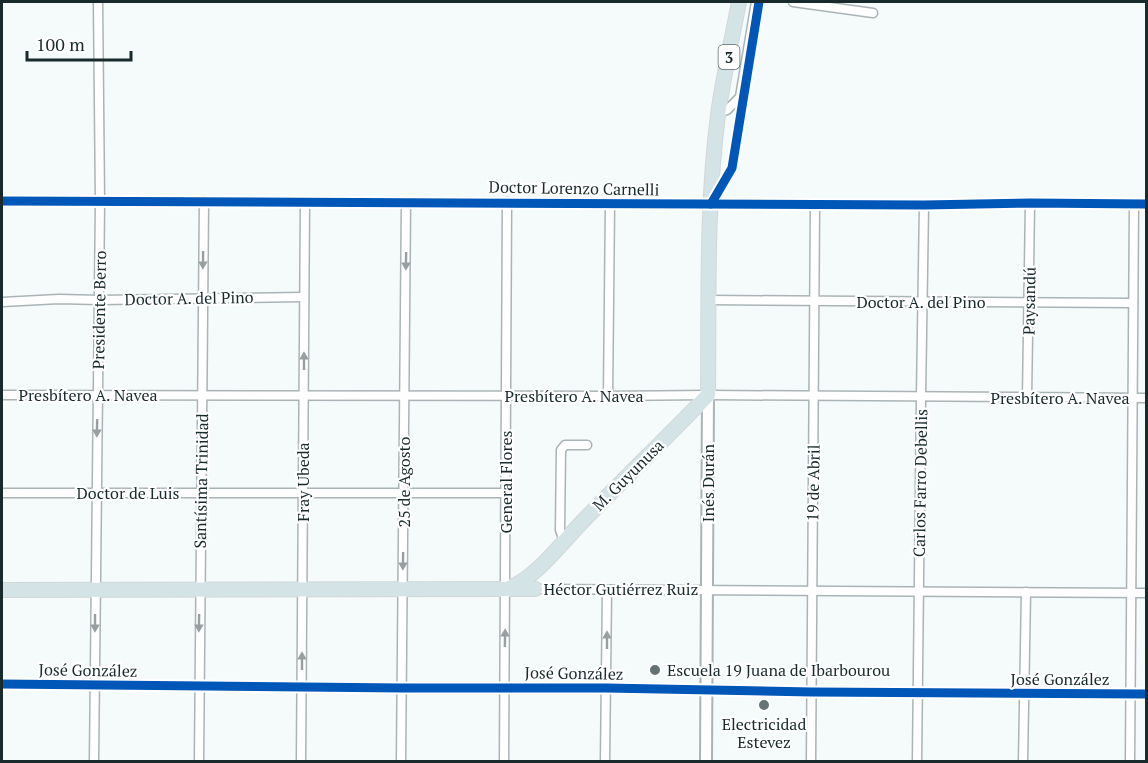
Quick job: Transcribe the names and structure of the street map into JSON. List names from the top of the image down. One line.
{"streets":{"highway":["3","M. Guyunusa","Inés Durán","Héctor Gutiérrez Ruiz"],"street":["Doctor Lorenzo Carnelli","Doctor A. del Pino","Paysandú","Presidente Berro","Presbítero A. Navea","Santísima Trinidad","Fray Ubeda","25 de Agosto","General Flores","19 de Abril","Carlos Farro Debellis","Doctor de Luis","José González"]},"crossings":[["3","Inés Durán"],["Doctor Lorenzo Carnelli","Paysandú"],["Doctor Lorenzo Carnelli","Presidente Berro"],["Doctor Lorenzo Carnelli","Santísima Trinidad"],["Doctor Lorenzo Carnelli","Fray Ubeda"],["Doctor Lorenzo Carnelli","25 de Agosto"],["Doctor Lorenzo Carnelli","General Flores"],["Doctor Lorenzo Carnelli","Inés Durán"],["Doctor Lorenzo Carnelli","19 de Abril"],["Doctor Lorenzo Carnelli","Carlos Farro Debellis"],["Doctor A. del Pino","Paysandú"],["Doctor A. del Pino","Presidente Berro"],["Doctor A. del Pino","Santísima Trinidad"],["Doctor A. del Pino","Fray Ubeda"],["Doctor A. del Pino","Inés Durán"],["Doctor A. del Pino","19 de Abril"],["Doctor A. del Pino","Carlos Farro Debellis"],["Paysandú","Presbítero A. Navea"],["Presidente Berro","Presbítero A. Navea"],["Presidente Berro","Doctor de Luis"],["Presidente Berro","Héctor Gutiérrez Ruiz"],["Presidente Berro","José González"],["Presbítero A. Navea","M. Guyunusa"],["Presbítero A. Navea","Santísima Trinidad"],["Presbítero A. Navea","Fray Ubeda"],["Presbítero A. Navea","25 de Agosto"],["Presbítero A. Navea","General Flores"],["Presbítero A. Navea","Inés Durán"],["Presbítero A. Navea","19 de Abril"],["Presbítero A. Navea","Carlos Farro Debellis"],["M. Guyunusa","General Flores"],["M. Guyunusa","Inés Durán"],["M. Guyunusa","Héctor Gutiérrez Ruiz"],["Santísima Trinidad","Doctor de Luis"],["Santísima Trinidad","Héctor Gutiérrez Ruiz"],["Santísima Trinidad","José González"],["Fray Ubeda","Doctor de Luis"],["Fray Ubeda","Héctor Gutiérrez Ruiz"],["Fray Ubeda","José González"],["25 de Agosto","Doctor de Luis"],["25 de Agosto","Héctor Gutiérrez Ruiz"],["25 de Agosto","José González"],["General Flores","Doctor de Luis"],["General Flores","Héctor Gutiérrez Ruiz"],["General Flores","José González"],["Inés Durán","Héctor Gutiérrez Ruiz"],["Inés Durán","José González"],["19 de Abril","Héctor Gutiérrez Ruiz"],["19 de Abril","José González"],["Carlos Farro Debellis","Héctor Gutiérrez Ruiz"],["Carlos Farro Debellis","José González"]],"one_way":["25 de Agosto"],"places":["Escuela 19 Juana de Ibarbourou","Electricidad Estevez"],"scale_bar":"100 m"}
